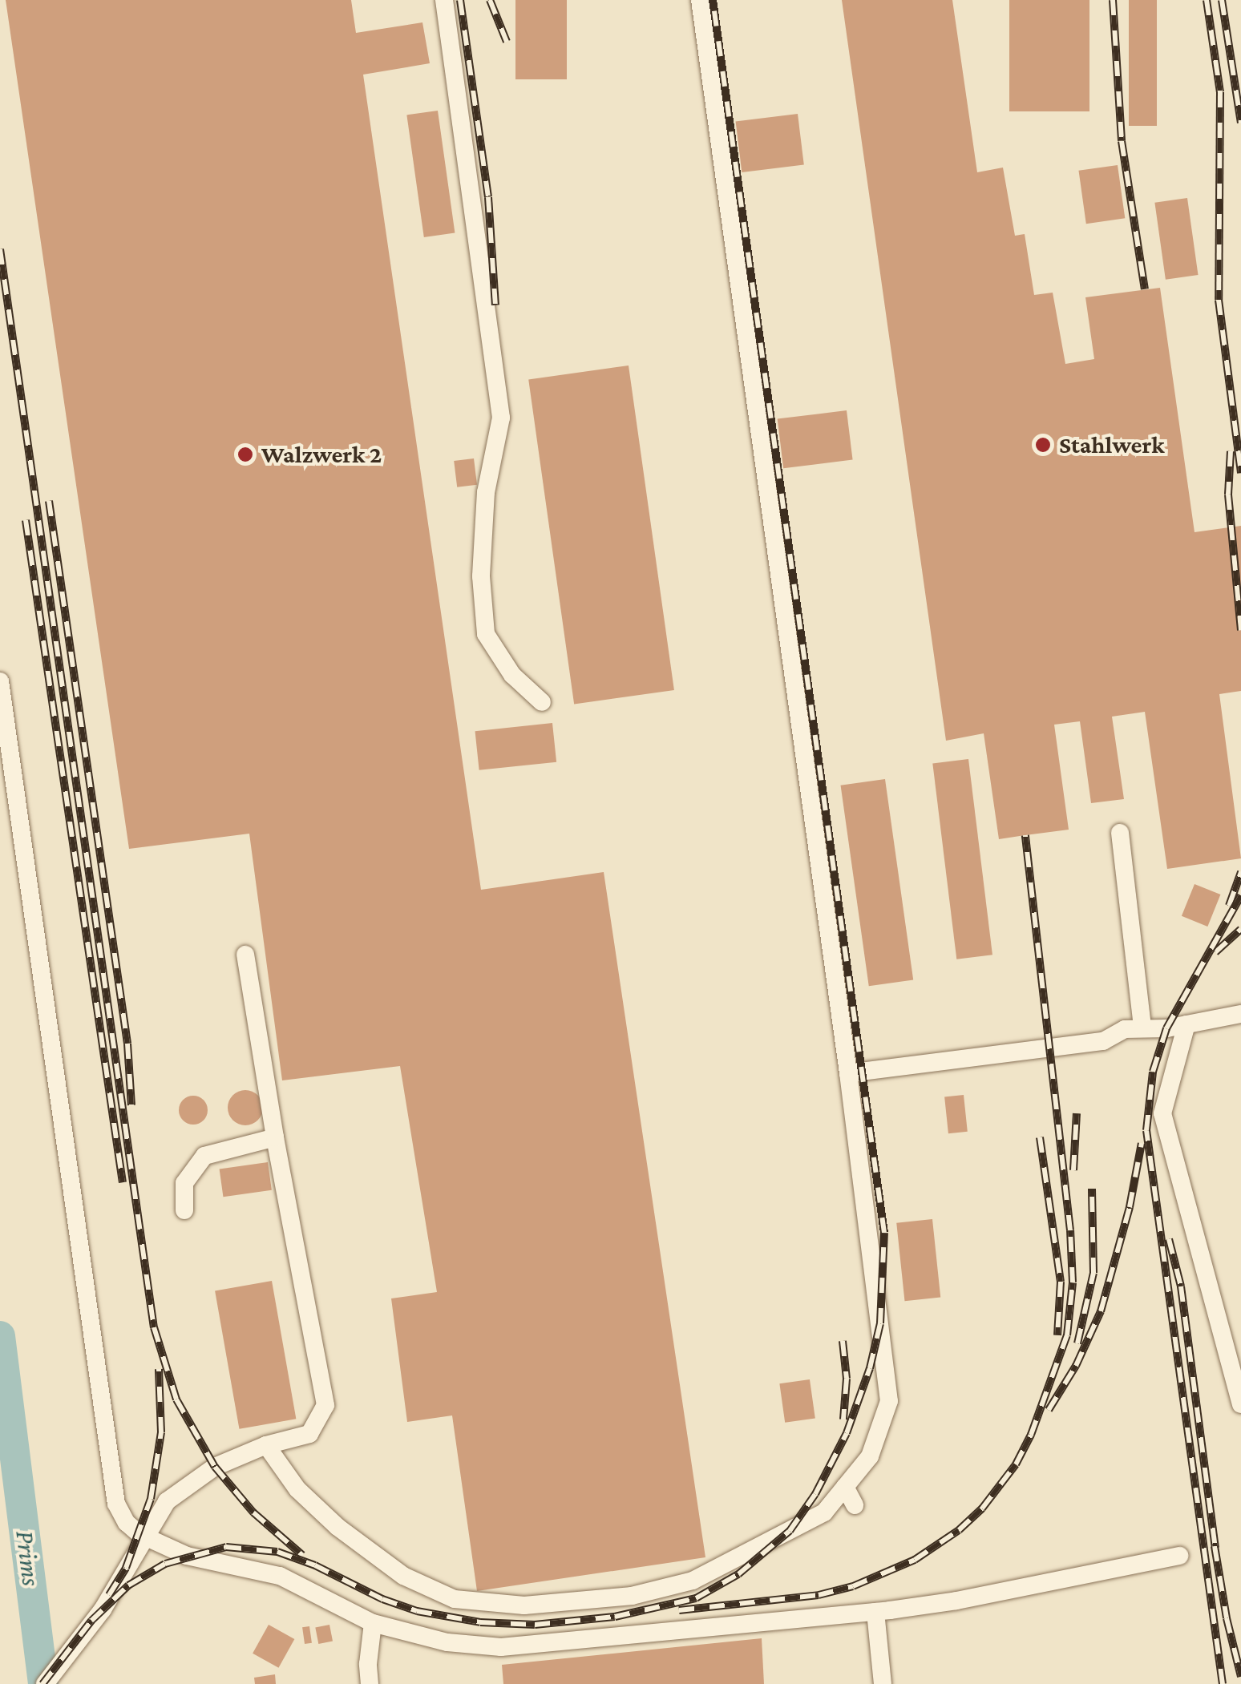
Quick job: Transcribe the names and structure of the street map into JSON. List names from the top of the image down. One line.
{"water":["Prims"],"places":["Stahlwerk","Walzwerk 2"]}
